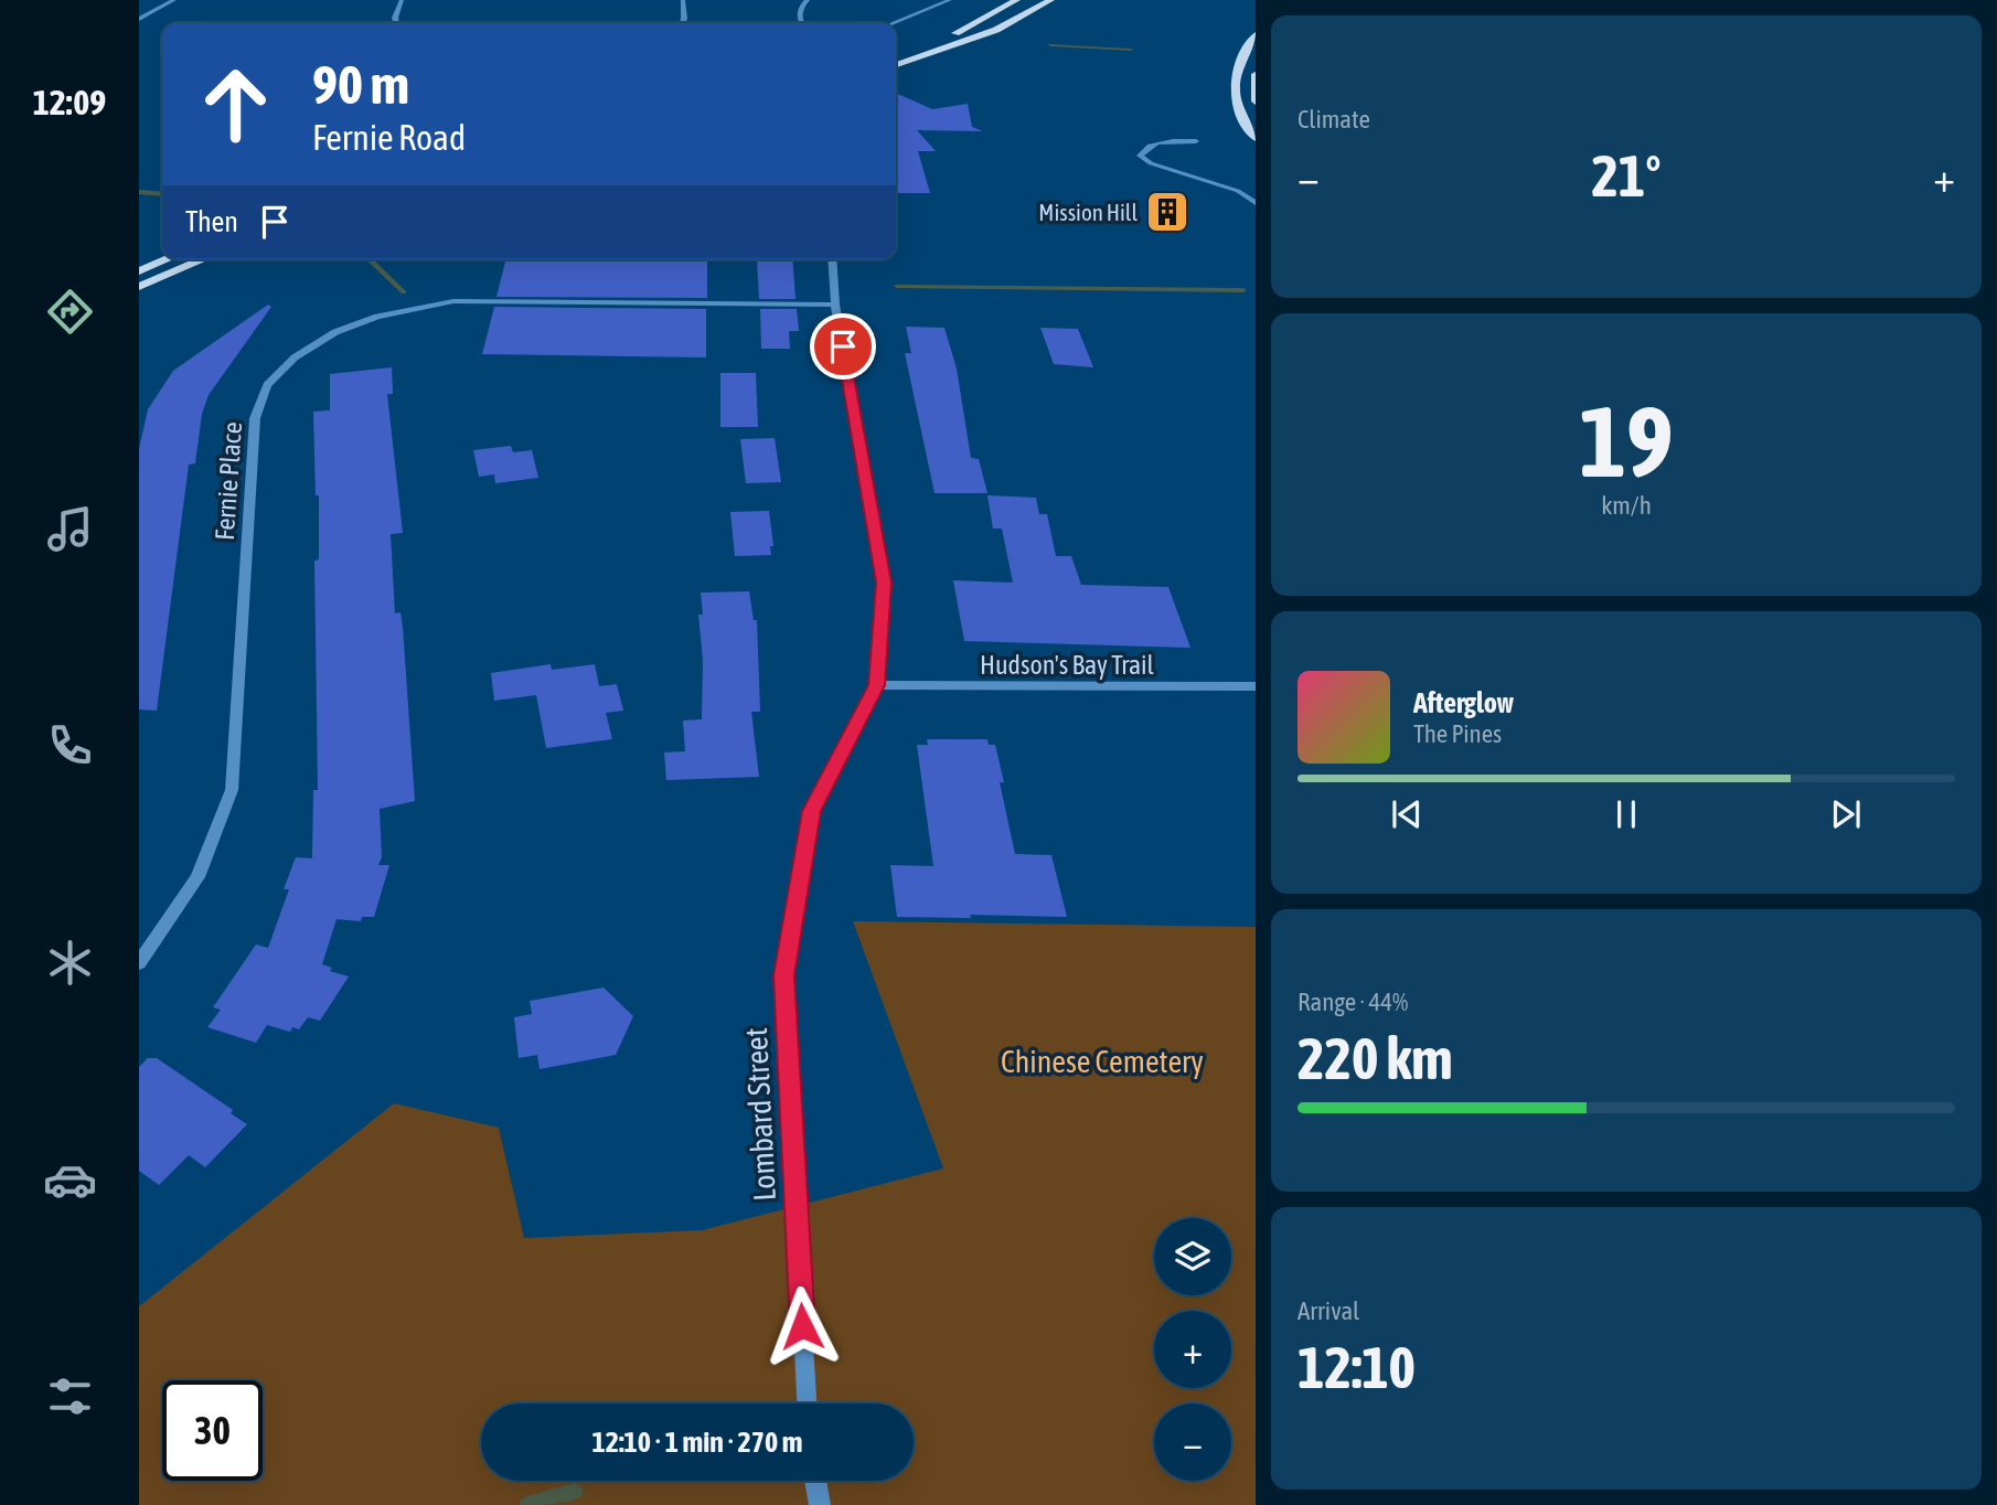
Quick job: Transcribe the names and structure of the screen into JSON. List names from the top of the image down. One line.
{"streets":{"street":["Fernie Place","Hudson's Bay Trail","Lombard Street"]},"crossings":[["Hudson's Bay Trail","Lombard Street"]],"parks":["Chinese Cemetery"],"places":{"building":["Mission Hill"]},"page":{"tabs":"12:09","tile":["Climate",["19","km/h"],["Range · 44%","220 km"],["Arrival","12:10"]],"turn":["90 m","Fernie Road"],"heat":["−","21°","+"],"then":"Then","song":["Afterglow","The Pines"],"map_buttons":["+","−"],"limit":"30","trip":"12:10 · 1 min · 270 m"}}
